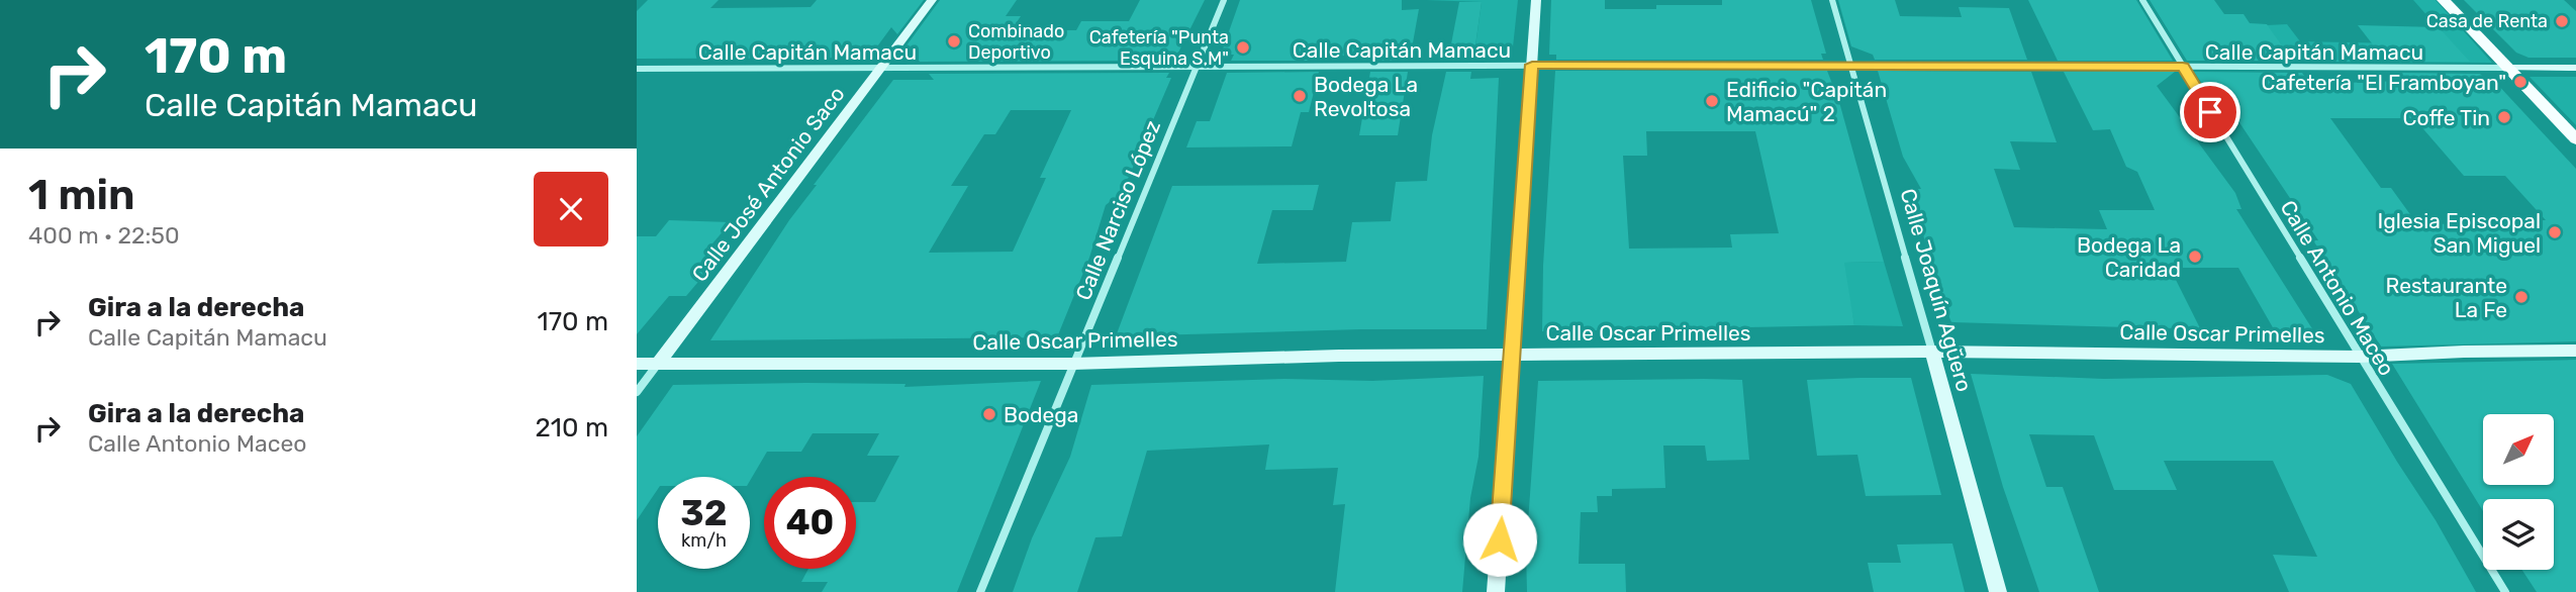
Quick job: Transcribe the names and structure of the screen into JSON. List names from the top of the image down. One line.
{"streets":{"main road":["Calle José Antonio Saco","Calle Joaquín Agüero","Calle Oscar Primelles"],"street":["Calle Capitán Mamacu","Calle Narciso López","Calle Antonio Maceo"]},"crossings":[["Calle Capitán Mamacu","Calle José Antonio Saco"],["Calle Capitán Mamacu","Calle Narciso López"],["Calle Capitán Mamacu","Calle Antonio Maceo"],["Calle Capitán Mamacu","Calle Joaquín Agüero"],["Calle José Antonio Saco","Calle Oscar Primelles"],["Calle Narciso López","Calle Oscar Primelles"],["Calle Antonio Maceo","Calle Oscar Primelles"],["Calle Joaquín Agüero","Calle Oscar Primelles"]],"places":["Casa de Renta","Combinado Deportivo","Cafetería \"Punta Esquina S.M\"","Cafetería \"El Framboyan\"","Bodega La Revoltosa","Edificio \"Capitán Mamacú\" 2","Coffe Tin","Iglesia Episcopal San Miguel","Bodega La Caridad","Restaurante La Fe","Bodega"],"north":"top right","page":{"turn":["170 m","Calle Capitán Mamacu"],"heading":["1 min","400 m · 22:50"],"list":[{"name":"Gira a la derecha","note":"Calle Capitán Mamacu","value":"170 m"},{"name":"Gira a la derecha","note":"Calle Antonio Maceo","value":"210 m"}],"speed":"32 km/h","limit":"40"}}
